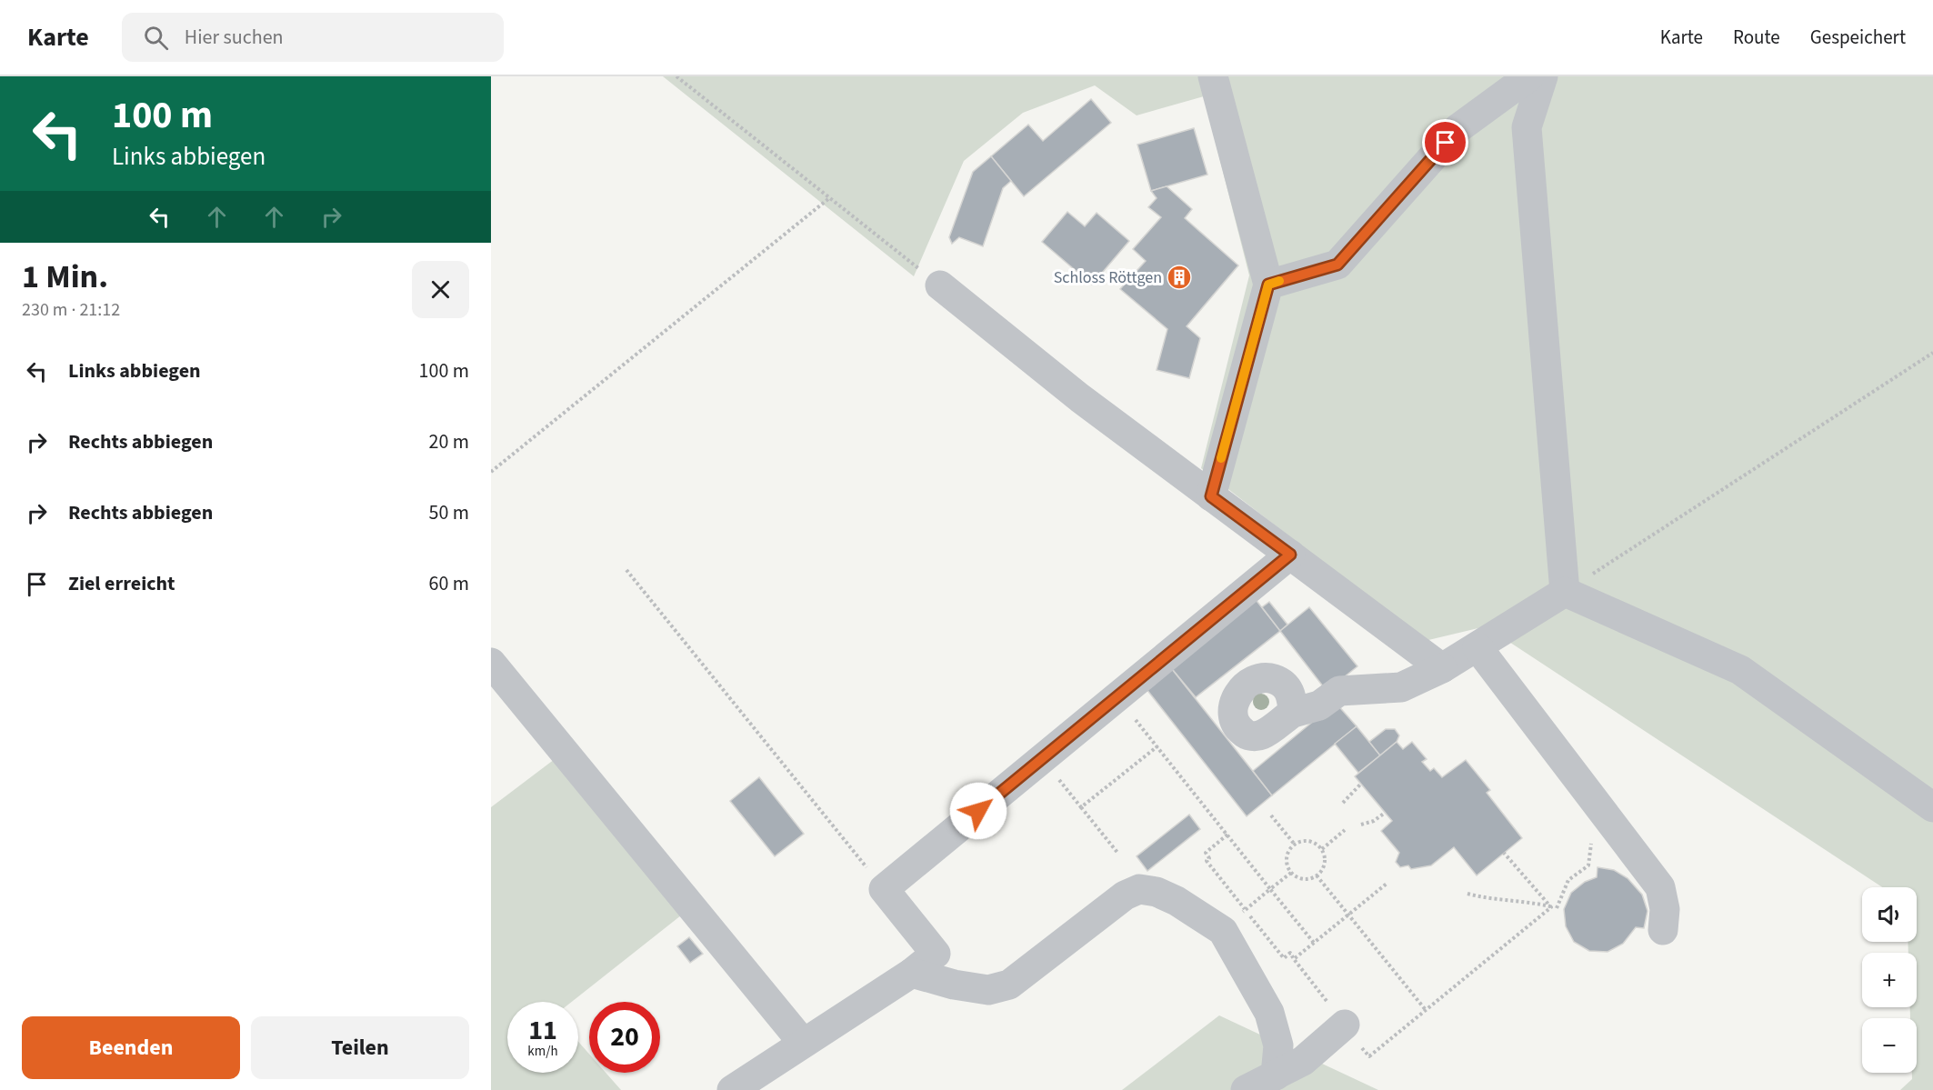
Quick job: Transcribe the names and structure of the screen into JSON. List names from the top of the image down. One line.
{"places":{"building":["Schloss Röttgen"]},"page":{"header":"Karte","search":"Hier suchen","nav":["Karte","Route","Gespeichert"],"turn":["100 m","Links abbiegen"],"heading":["1 Min.","230 m · 21:12"],"list":[{"name":"Links abbiegen","value":"100 m"},{"name":"Rechts abbiegen","value":"20 m"},{"name":"Rechts abbiegen","value":"50 m"},{"name":"Ziel erreicht","value":"60 m"}],"map_buttons":["+","−"],"speed":"11 km/h","limit":"20","buttons":["Beenden","Teilen"]}}
